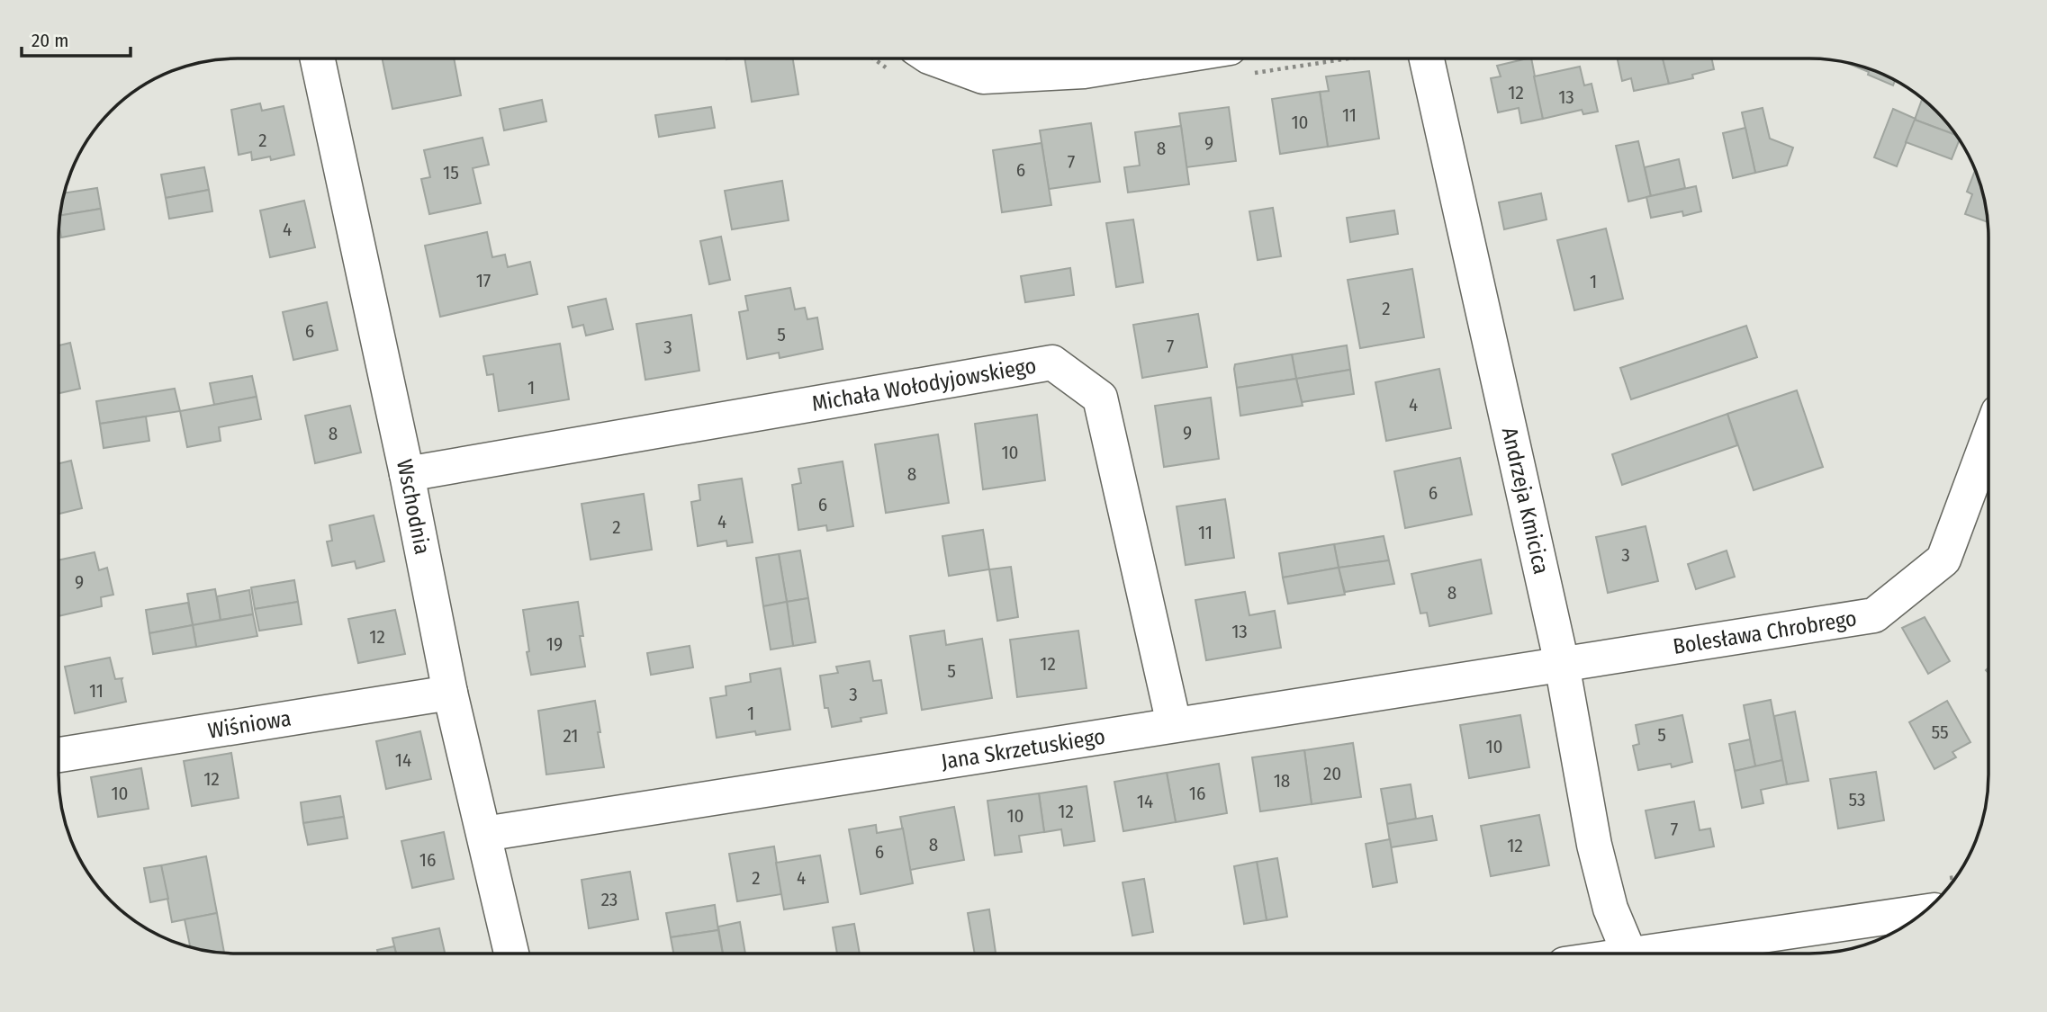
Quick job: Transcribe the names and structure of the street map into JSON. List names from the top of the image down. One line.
{"streets":{"street":["Michała Wołodyjowskiego","Andrzeja Kmicica","Wschodnia","Bolesława Chrobrego","Wiśniowa","Jana Skrzetuskiego"]},"crossings":[["Michała Wołodyjowskiego","Wschodnia"],["Michała Wołodyjowskiego","Jana Skrzetuskiego"],["Andrzeja Kmicica","Bolesława Chrobrego"],["Andrzeja Kmicica","Jana Skrzetuskiego"],["Wschodnia","Wiśniowa"],["Wschodnia","Jana Skrzetuskiego"],["Bolesława Chrobrego","Jana Skrzetuskiego"]],"house_numbers":["12","13","11","10","2","9","8","7","6","15","4","17","1","2","6","5","7","3","1","4","9","8","10","8","6","6","4","2","11","3","9","8","13","12","19","12","5","11","3","1","55","5","21","10","14","20","12","18","10","16","53","14","12","10","7","8","12","6","16","2","4","23"],"scale_bar":"20 m"}
